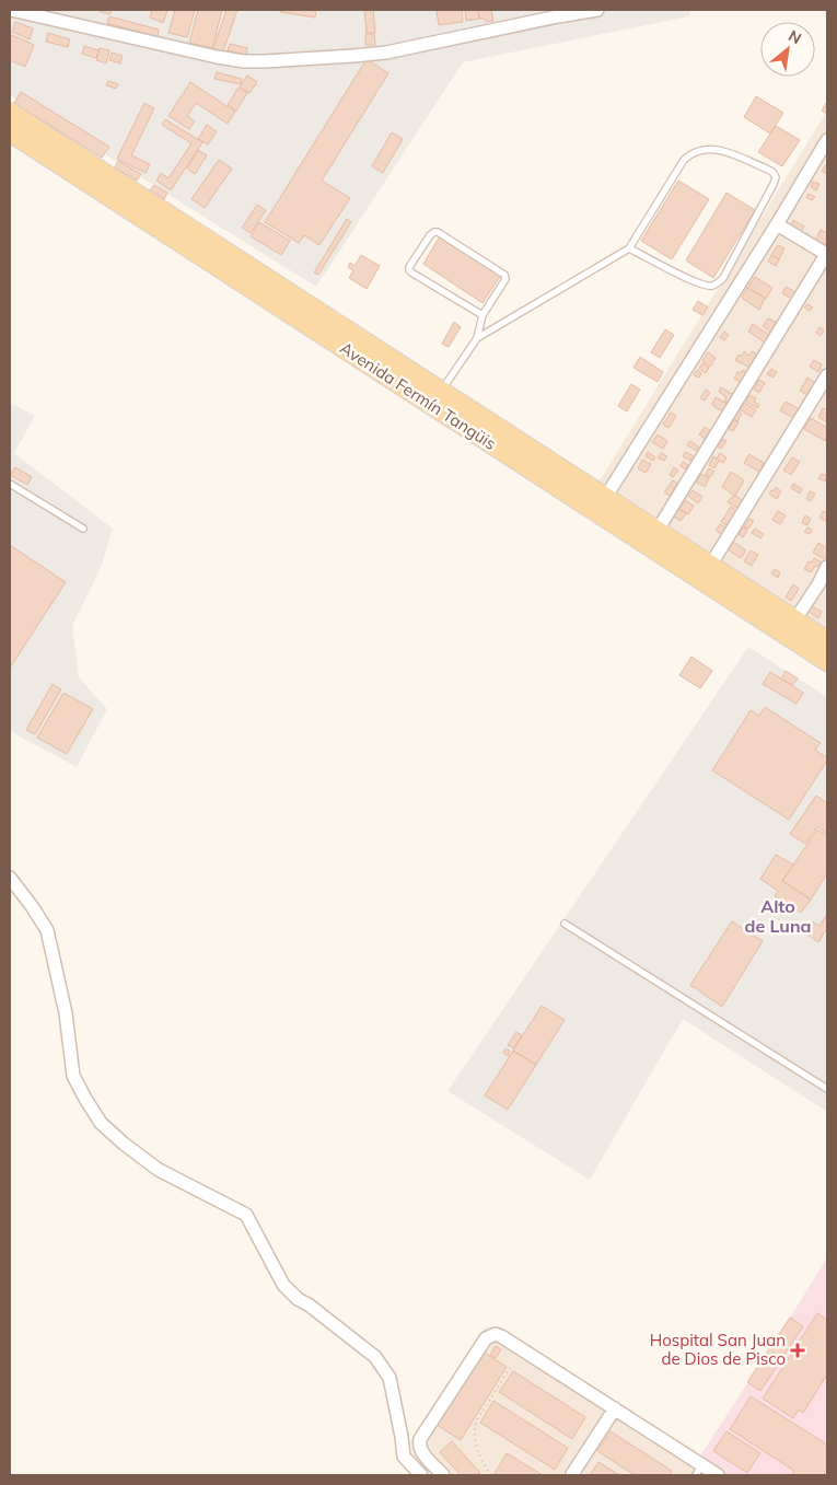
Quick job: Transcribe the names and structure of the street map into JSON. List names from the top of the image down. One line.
{"streets":{"main road":["Avenida Fermín Tangüis"]},"districts":["Alto de Luna"],"places":{"health":["Hospital San Juan de Dios de Pisco"]},"north":"top right"}
